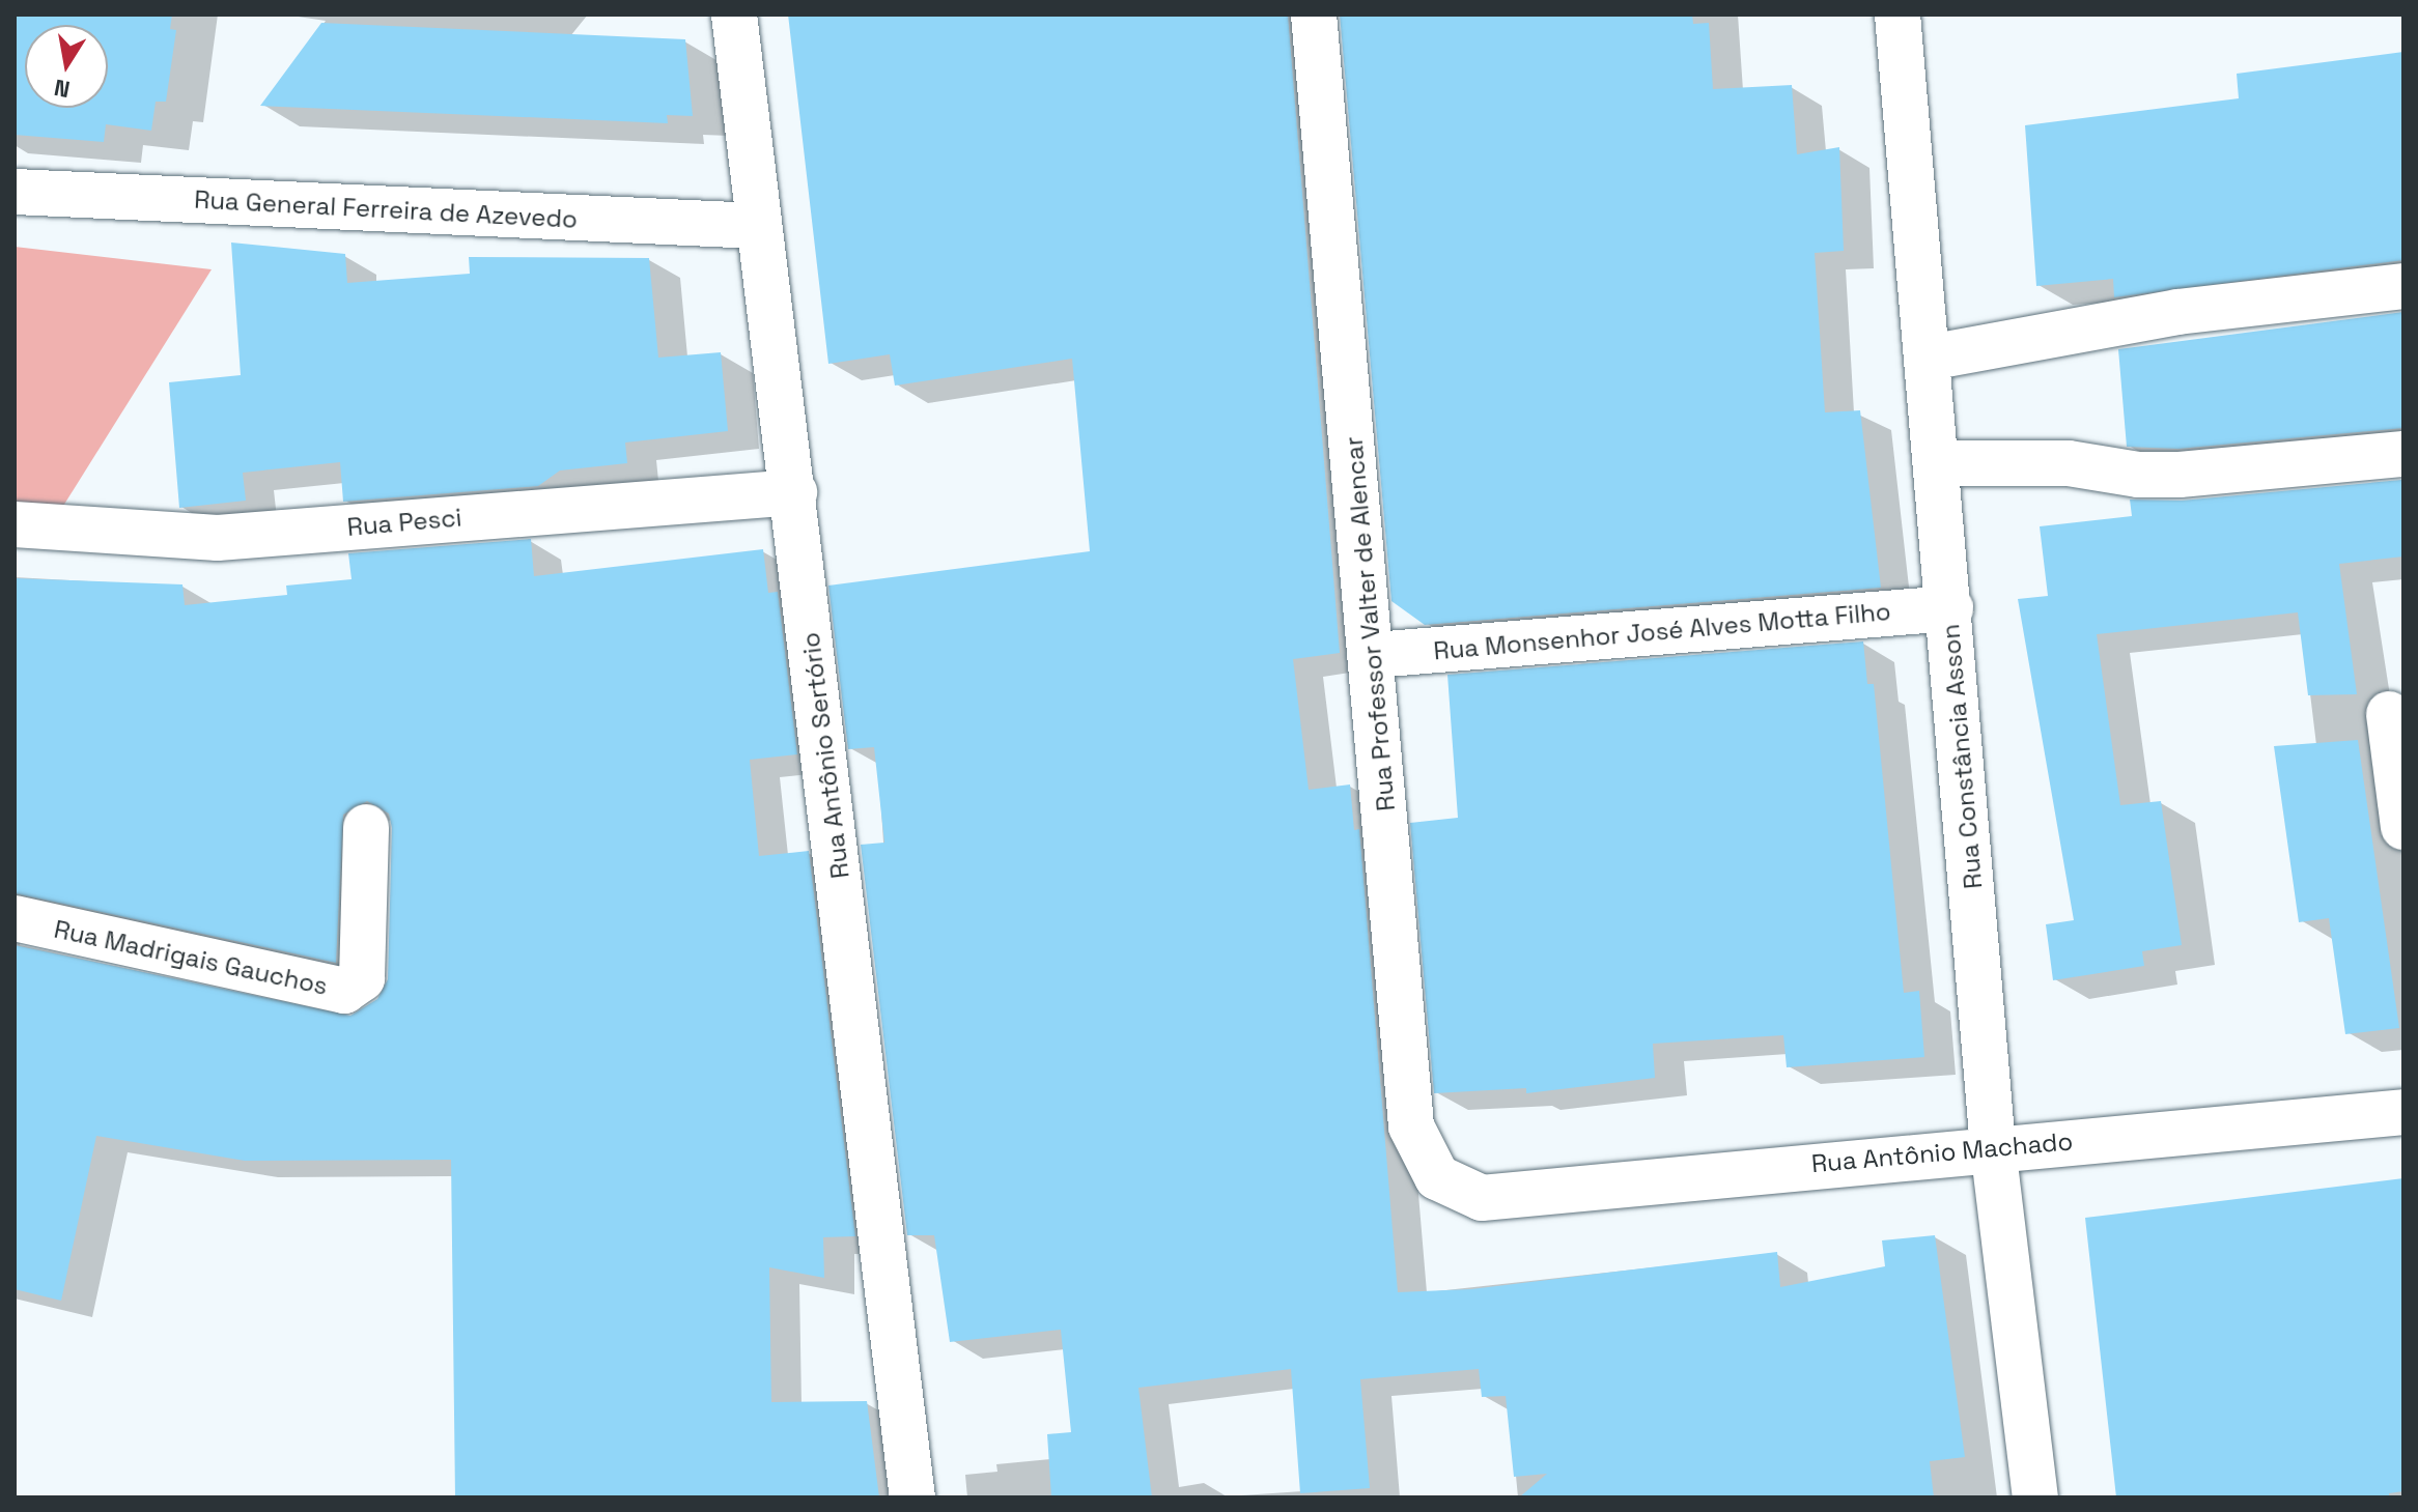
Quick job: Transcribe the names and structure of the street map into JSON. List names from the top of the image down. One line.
{"streets":{"street":["Rua General Ferreira de Azevedo","Rua Pesci","Rua Professor Valter de Alencar","Rua Monsenhor José Alves Motta Filho","Rua Antônio Sertório","Rua Constância Asson","Rua Madrigais Gauchos","Rua Antônio Machado"]},"crossings":[["Rua General Ferreira de Azevedo","Rua Antônio Sertório"],["Rua Pesci","Rua Antônio Sertório"],["Rua Professor Valter de Alencar","Rua Monsenhor José Alves Motta Filho"],["Rua Professor Valter de Alencar","Rua Antônio Machado"],["Rua Monsenhor José Alves Motta Filho","Rua Constância Asson"],["Rua Constância Asson","Rua Antônio Machado"]],"north":"bottom"}
